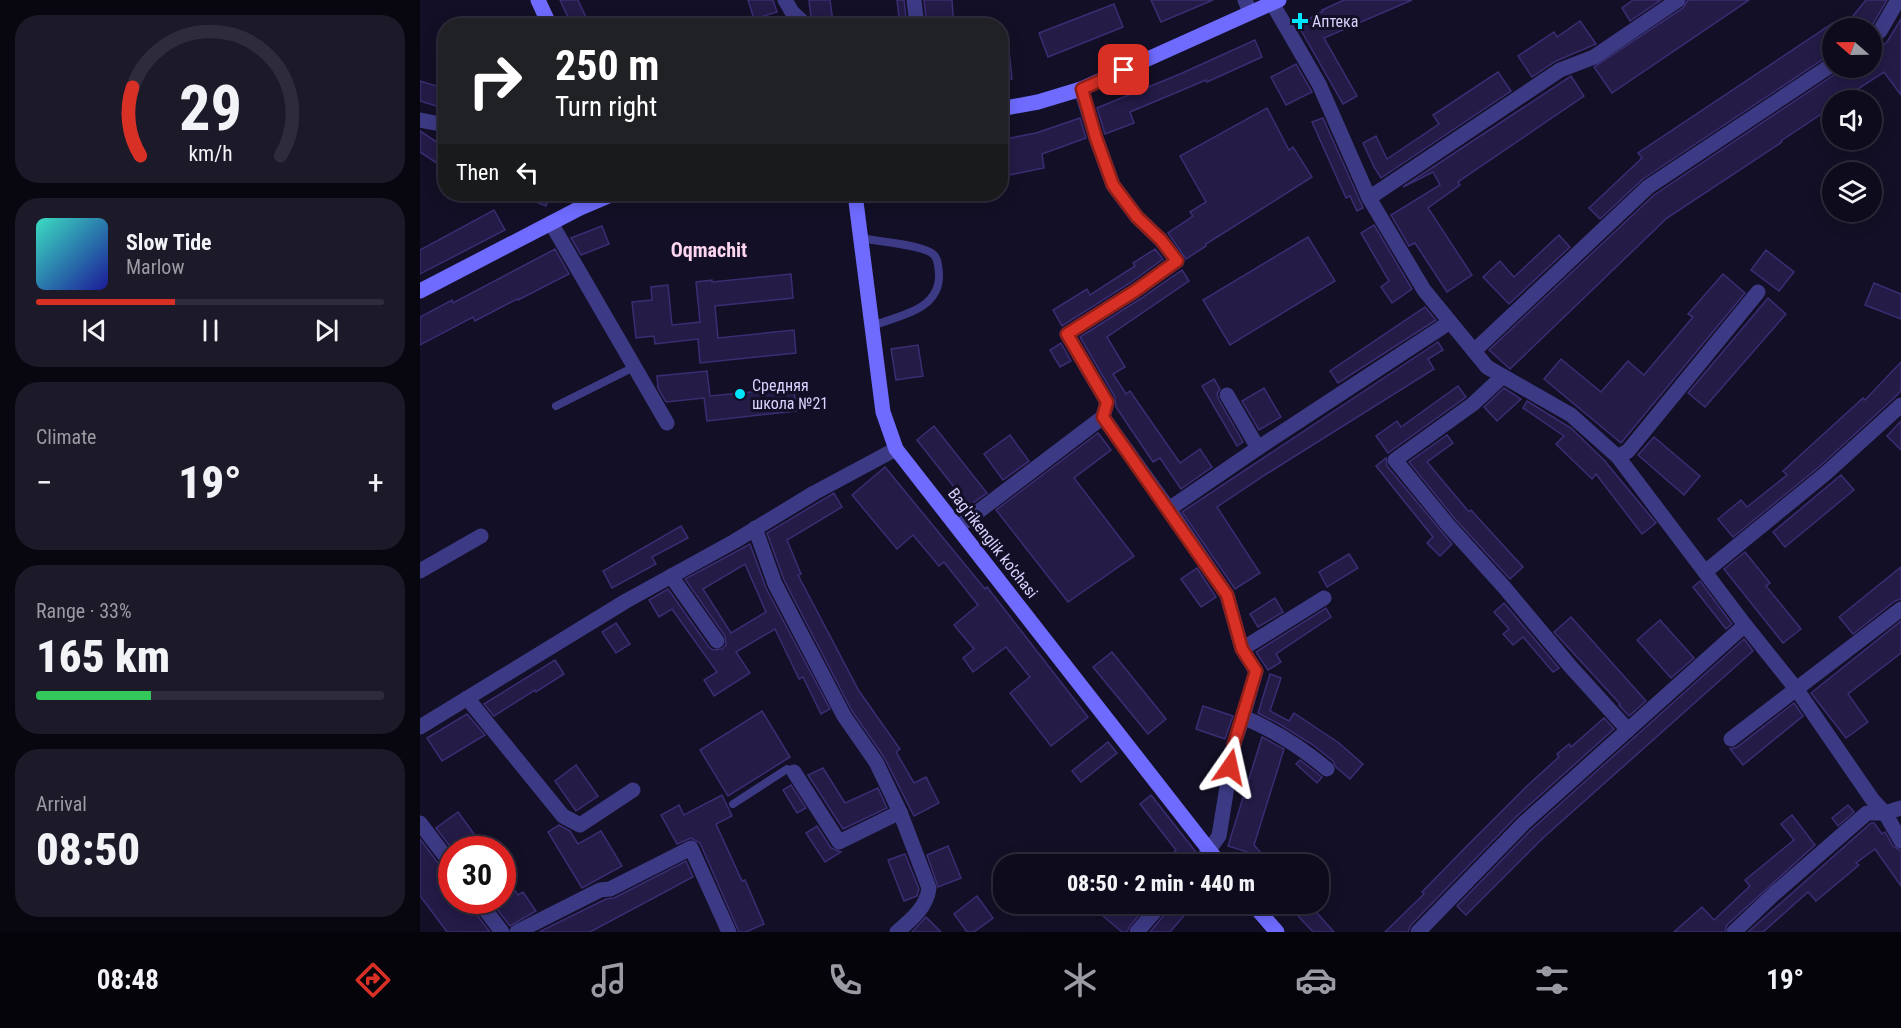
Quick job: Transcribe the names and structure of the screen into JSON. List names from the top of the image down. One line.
{"streets":{"main road":["Bag'rikenglik ko'chasi"]},"districts":["Oqmachit"],"places":{"health":["Аптека"],"other":["Средняя школа №21"]},"north":"left","page":{"turn":["250 m","Turn right"],"then":"Then","song":["Slow Tide","Marlow"],"tile":["Climate",["Range · 33%","165 km"],["Arrival","08:50"]],"heat":["−","19°","+"],"limit":"30","trip":"08:50 · 2 min · 440 m","tabs":["08:48","19°"],"gauge":["29","km/h"]}}
